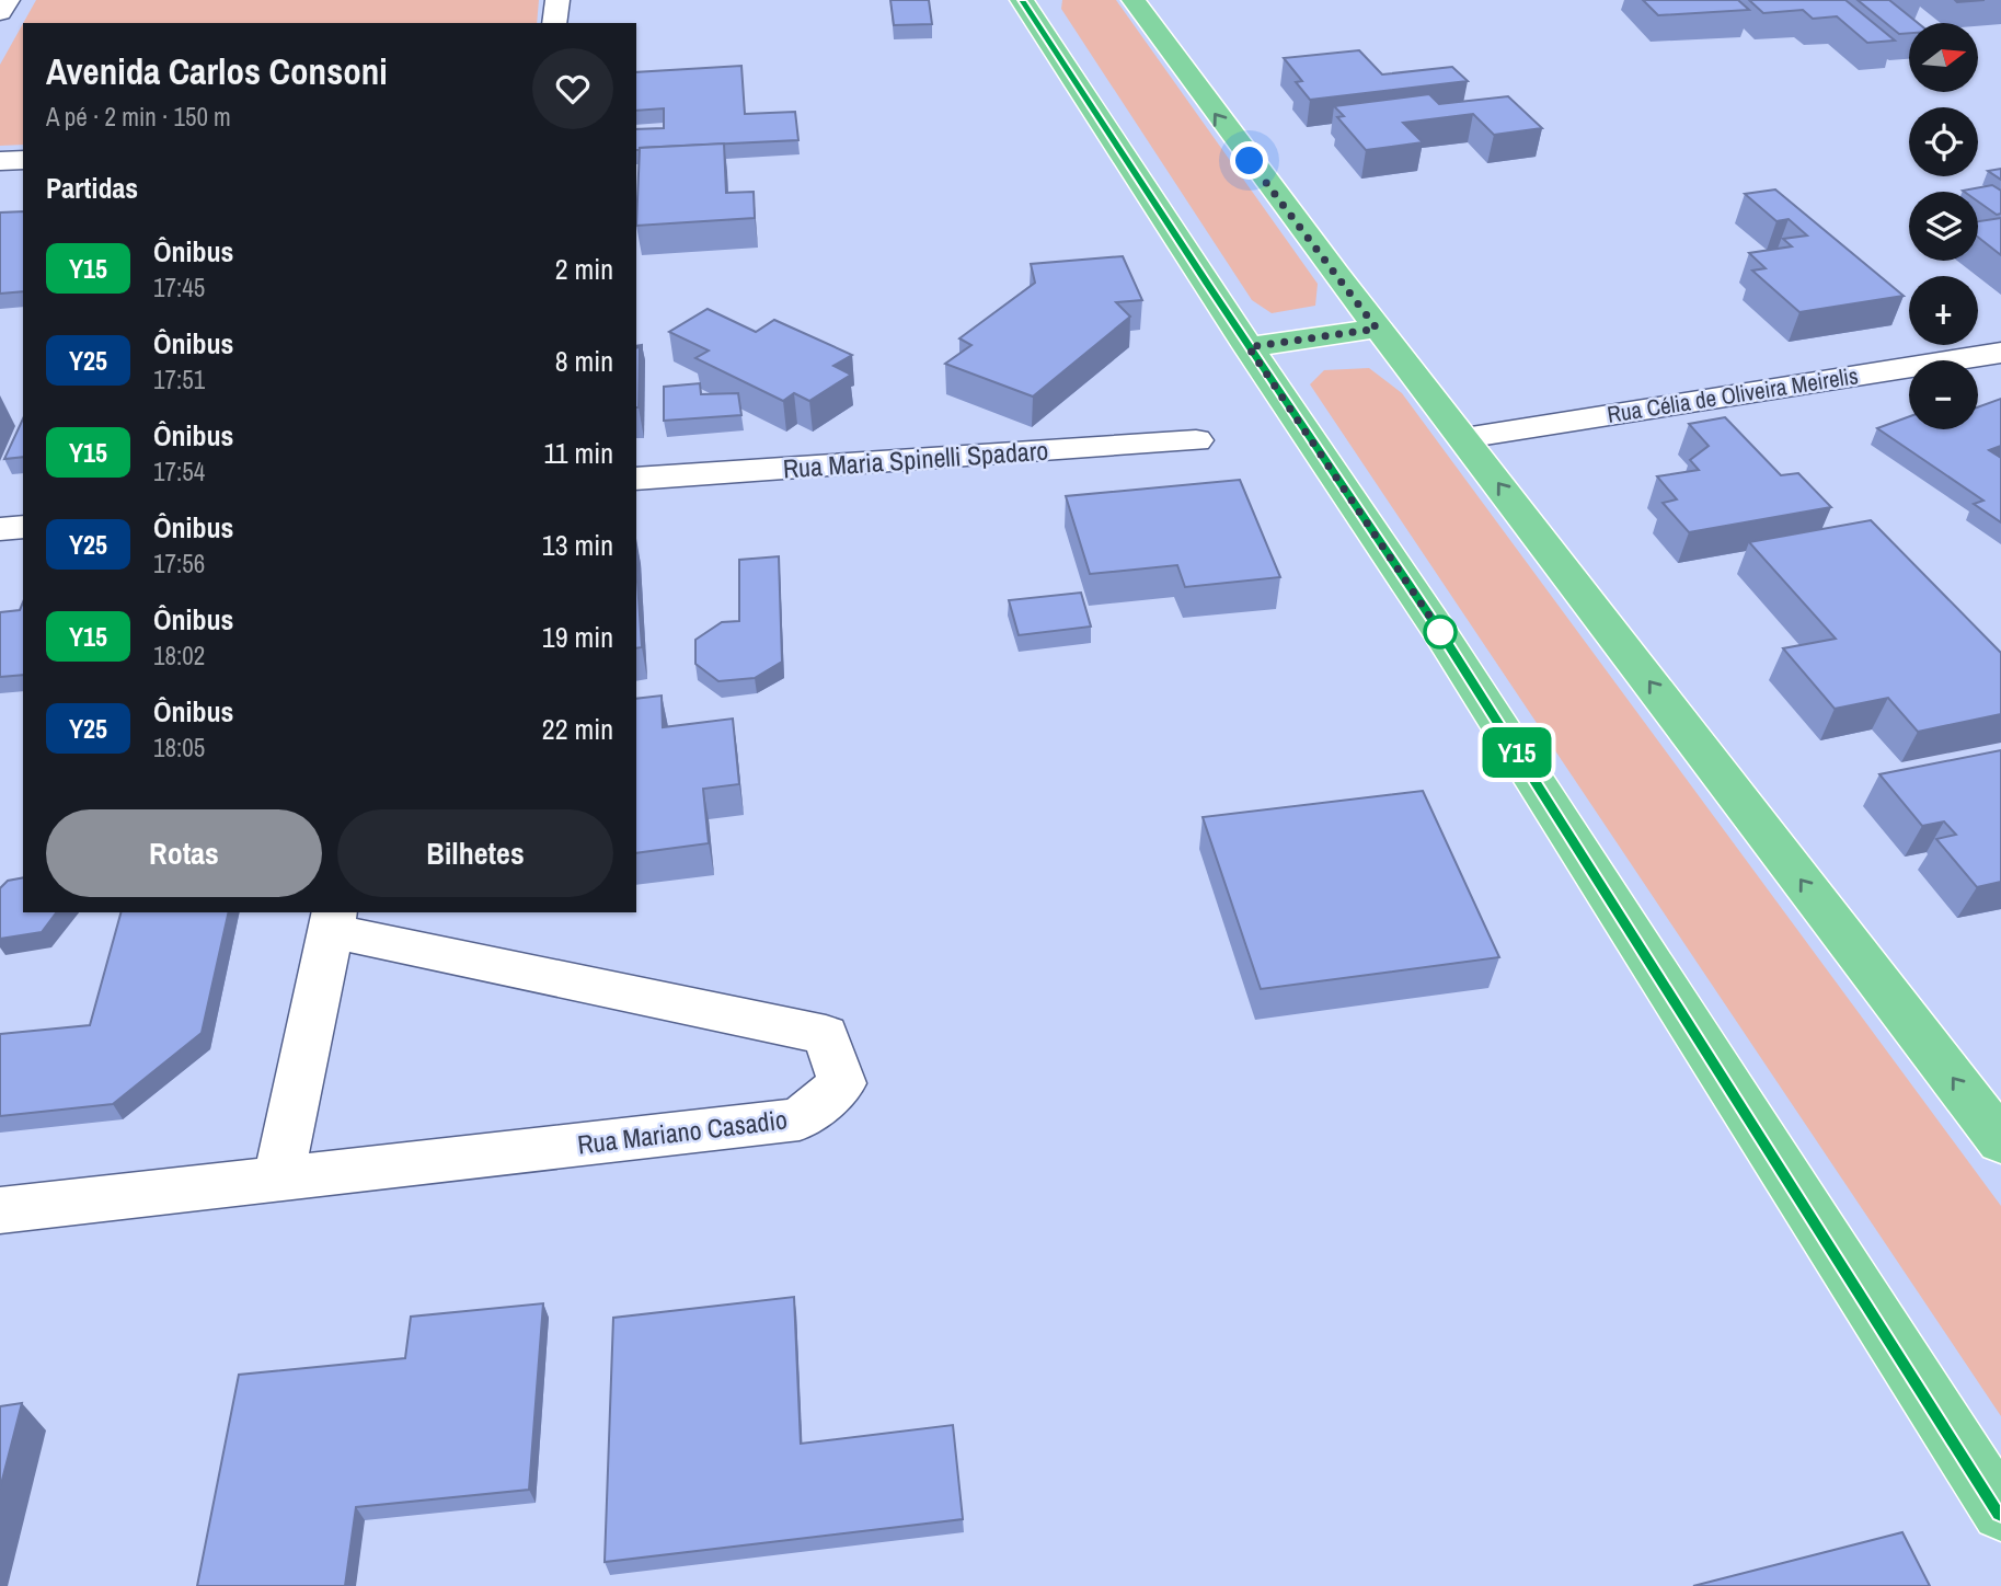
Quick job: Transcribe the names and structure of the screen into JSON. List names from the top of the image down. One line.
{"streets":{"street":["Rua Célia de Oliveira Meirelis","Rua Maria Spinelli Spadaro","Rua Mariano Casadio"]},"lines":["bus line Y15"],"north":"right","page":{"on_map":"Y15","map_buttons":["+","−"],"heading":[["Avenida Carlos Consoni","A pé · 2 min · 150 m"],"Partidas"],"list":[{"mark":"Y15","name":"Ônibus","note":"17:45","value":"2 min"},{"mark":"Y25","name":"Ônibus","note":"17:51","value":"8 min"},{"mark":"Y15","name":"Ônibus","note":"17:54","value":"11 min"},{"mark":"Y25","name":"Ônibus","note":"17:56","value":"13 min"},{"mark":"Y15","name":"Ônibus","note":"18:02","value":"19 min"},{"mark":"Y25","name":"Ônibus","note":"18:05","value":"22 min"}],"buttons":["Rotas","Bilhetes"]}}
